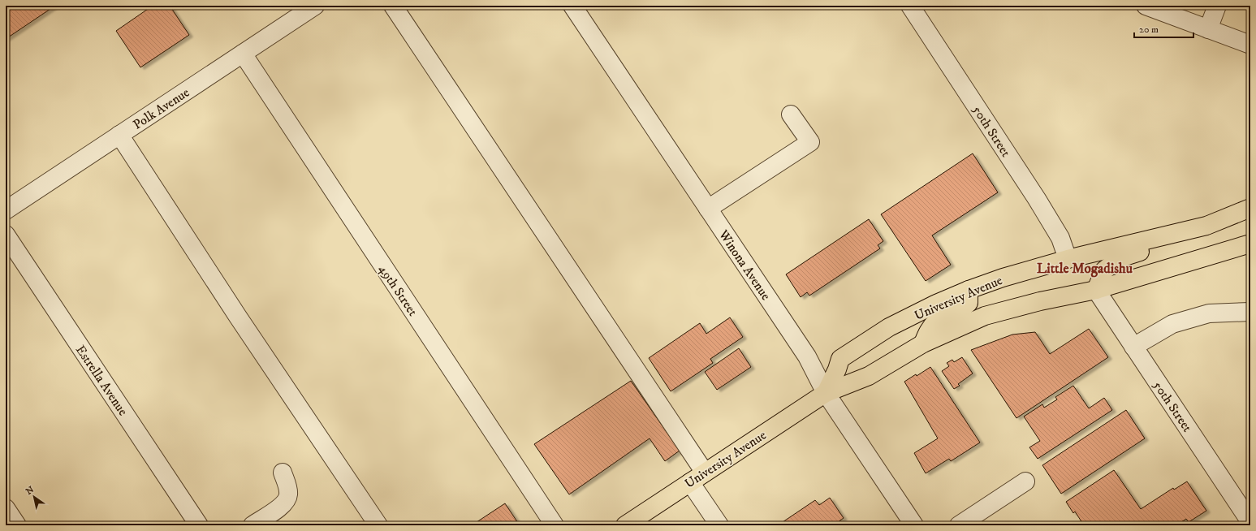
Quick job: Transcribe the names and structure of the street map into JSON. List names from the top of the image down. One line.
{"streets":{"main road":["University Avenue"],"street":["Polk Avenue","50th Street","Winona Avenue","49th Street","Estrella Avenue"]},"crossings":[["Polk Avenue","49th Street"],["50th Street","University Avenue"],["Winona Avenue","University Avenue"]],"districts":["Little Mogadishu"],"scale_bar":"20 m","north":"top left"}
